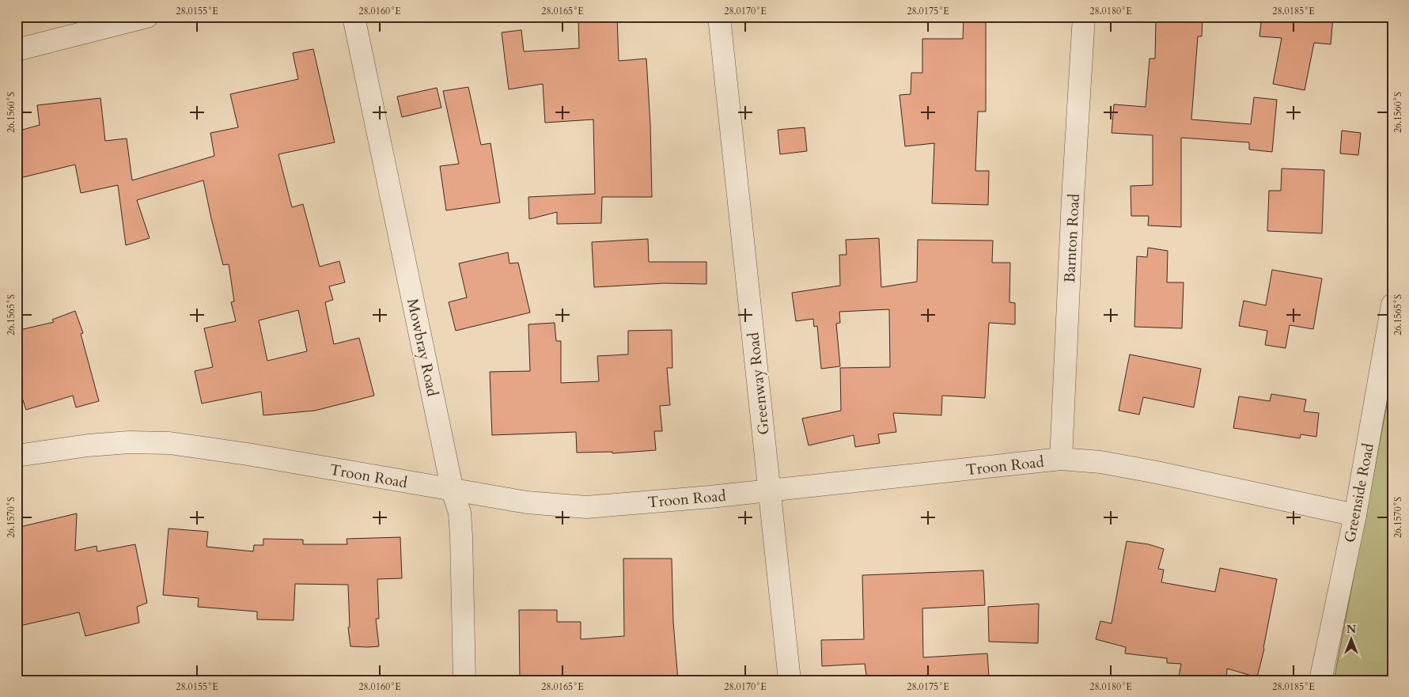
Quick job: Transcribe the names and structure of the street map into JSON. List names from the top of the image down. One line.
{"streets":{"street":["Barnton Road","Mowbray Road","Greenway Road","Troon Road","Greenside Road"]},"crossings":[["Barnton Road","Troon Road"],["Mowbray Road","Troon Road"],["Greenway Road","Troon Road"],["Troon Road","Greenside Road"]],"north":"top","coordinates":["28.0155°E","28.0160°E","28.0165°E","28.0170°E","28.0175°E","28.0180°E","28.0185°E","26.1560°S","26.1565°S","26.1570°S"]}
